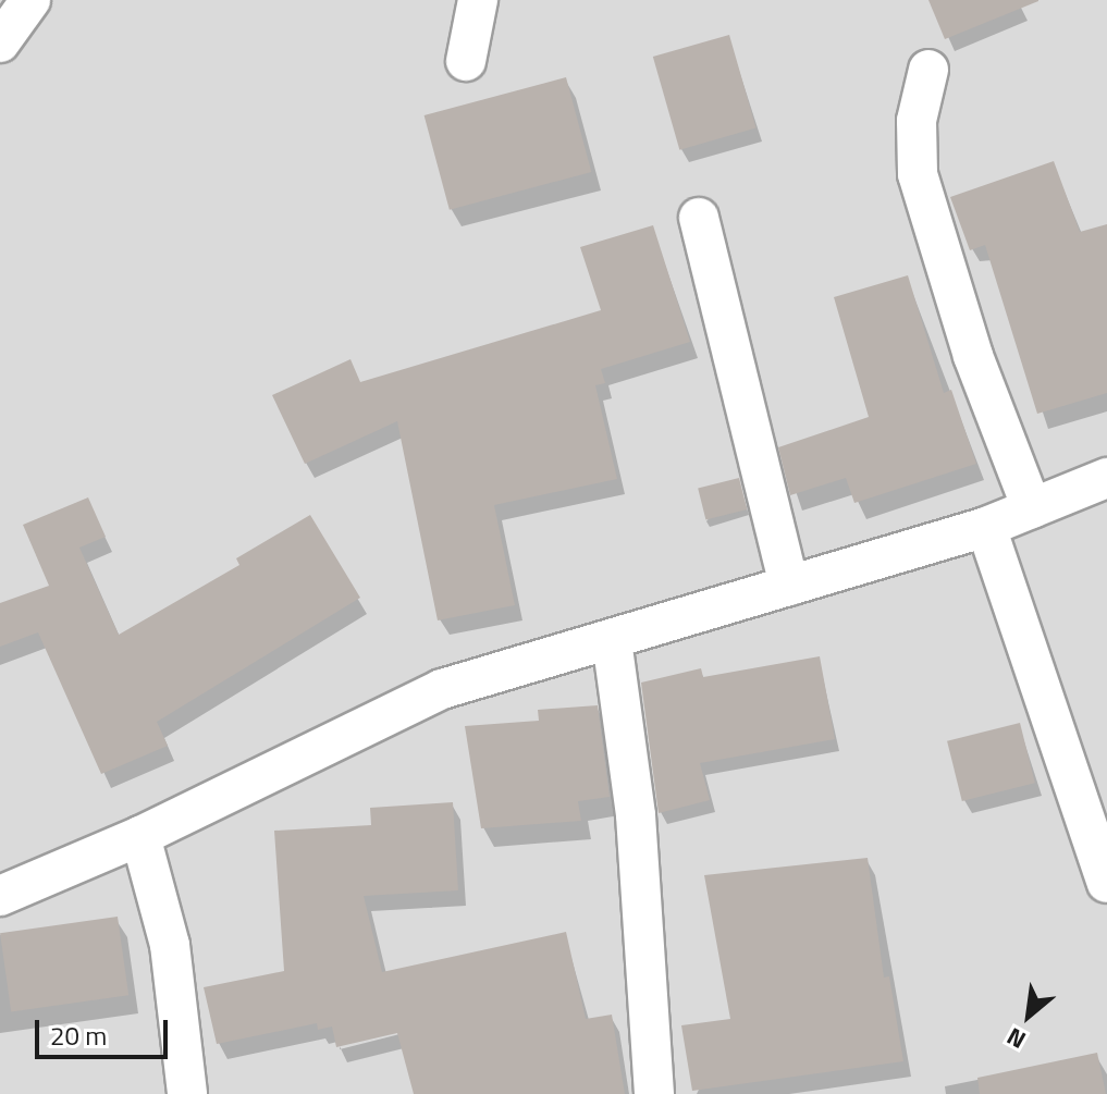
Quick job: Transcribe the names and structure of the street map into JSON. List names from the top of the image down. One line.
{"scale_bar":"20 m","north":"bottom left"}
